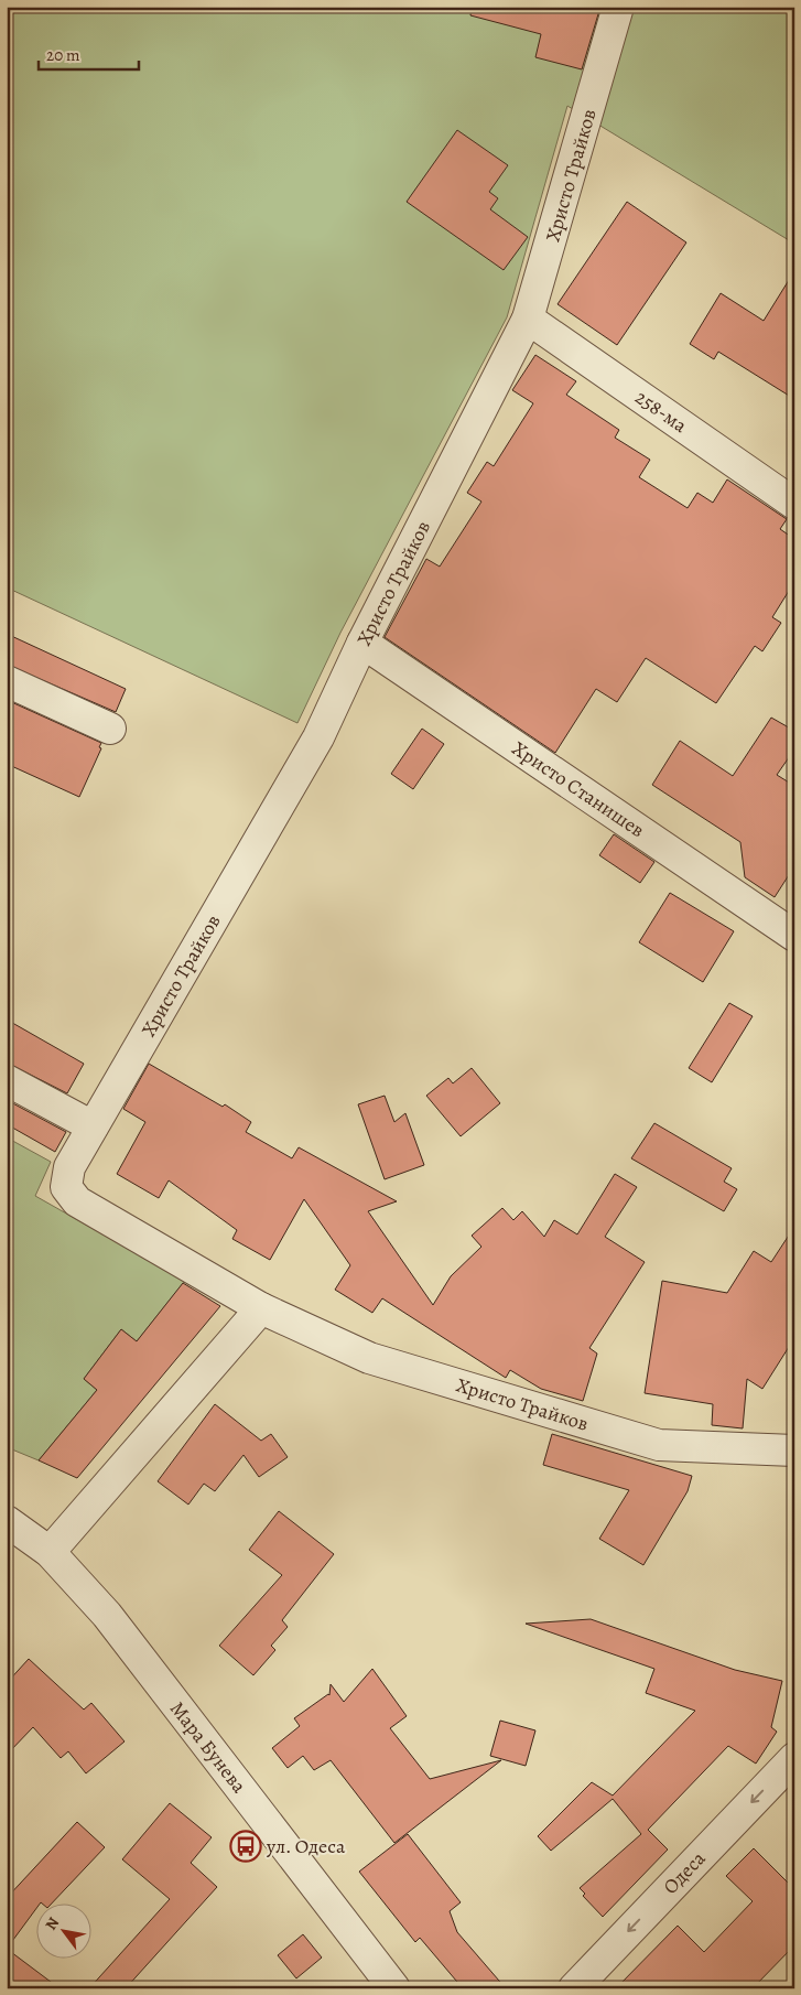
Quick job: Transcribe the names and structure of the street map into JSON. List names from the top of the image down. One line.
{"streets":{"street":["Христо Трайков","258-ма","Христо Станишев","Мара Бунева","Одеса"]},"crossings":[["Христо Трайков","258-ма"],["Христо Трайков","Христо Станишев"]],"one_way":["Одеса"],"places":{"bus stop":["ул. Одеса"]},"scale_bar":"20 m","north":"top left"}
